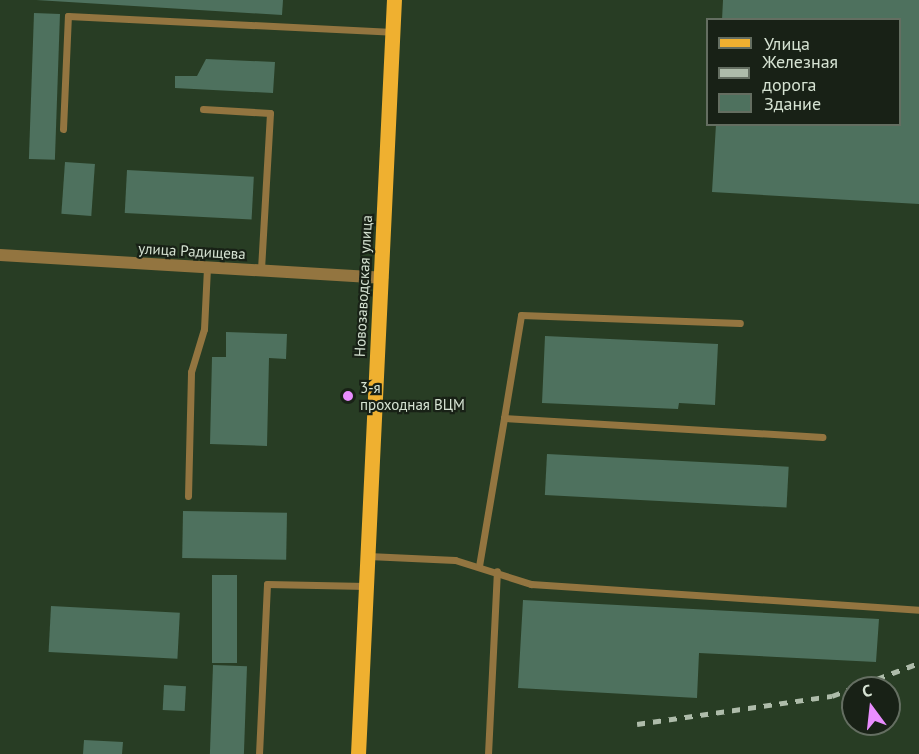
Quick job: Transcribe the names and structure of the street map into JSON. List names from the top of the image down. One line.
{"streets":{"main road":["Новозаводская улица"],"street":["улица Радищева"]},"crossings":[["улица Радищева","Новозаводская улица"]],"places":["3-я проходная ВЦМ"],"legend":["Улица","Железная дорога","Здание"],"north":"top"}
